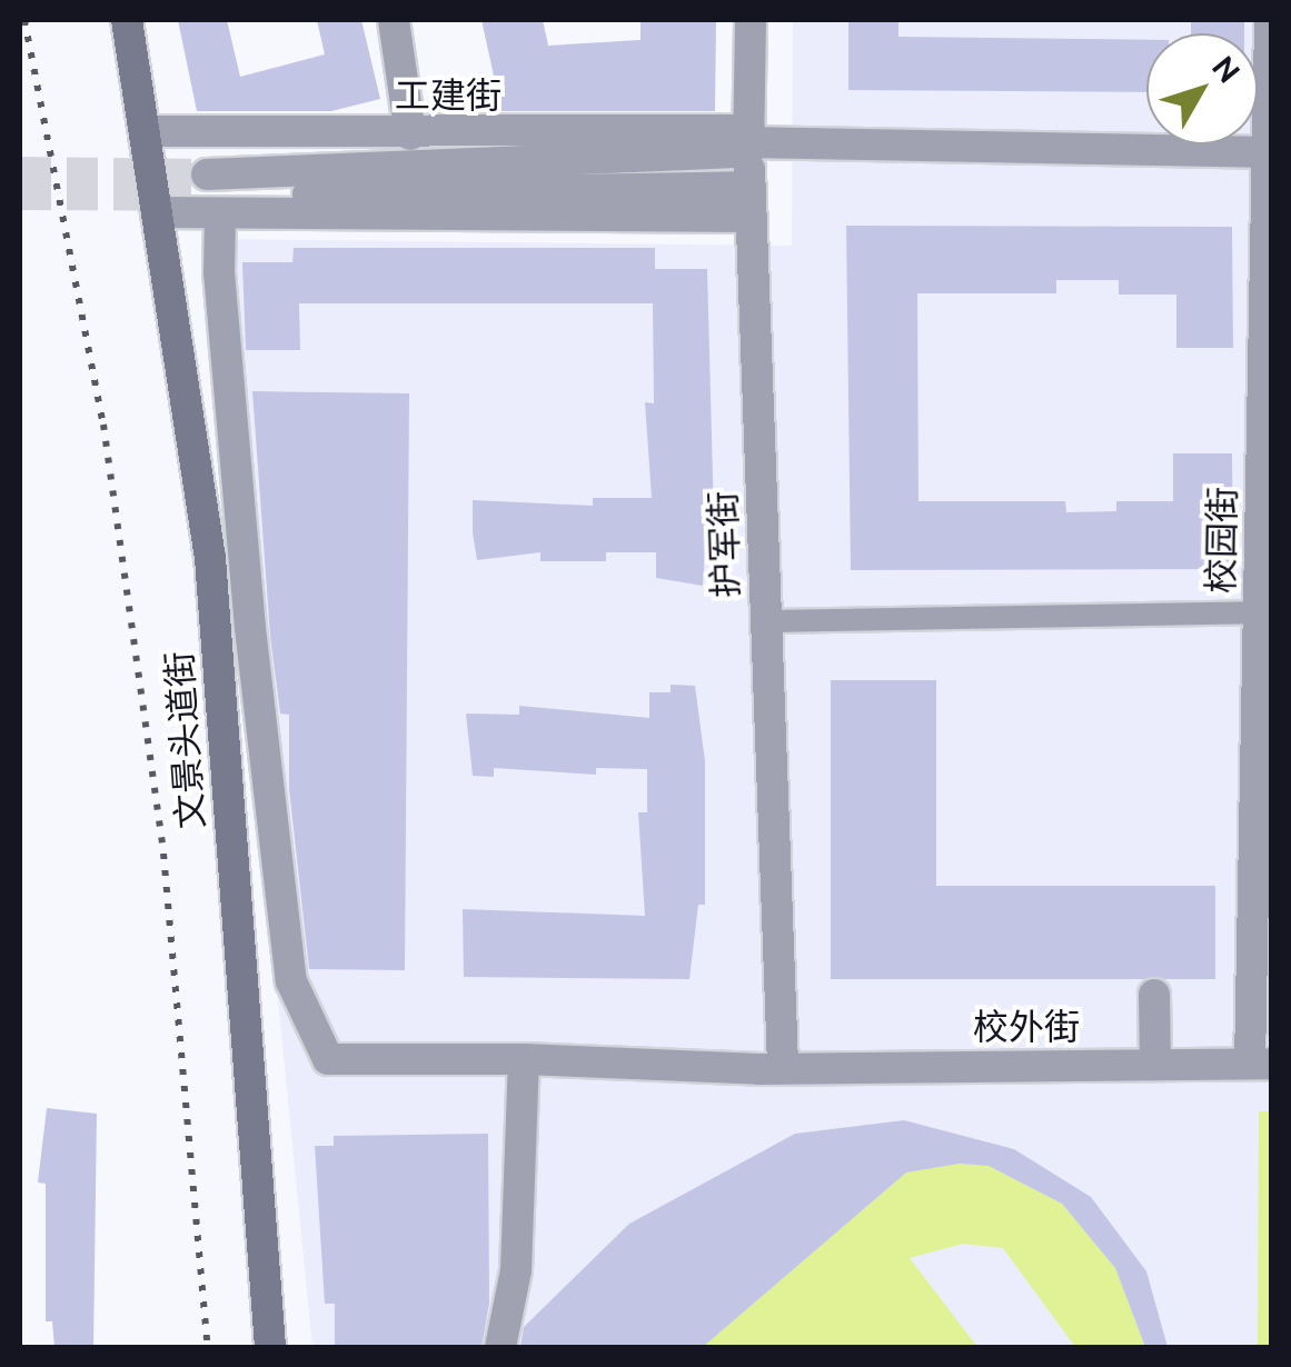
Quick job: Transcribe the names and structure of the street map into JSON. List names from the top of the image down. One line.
{"streets":{"main road":["文景头道街"],"street":["工建街","校园街","护军街","校外街"]},"crossings":[["工建街","校园街"],["工建街","护军街"],["工建街","文景头道街"],["工建街","校外街"],["校园街","校外街"],["护军街","校外街"]],"north":"top right"}
